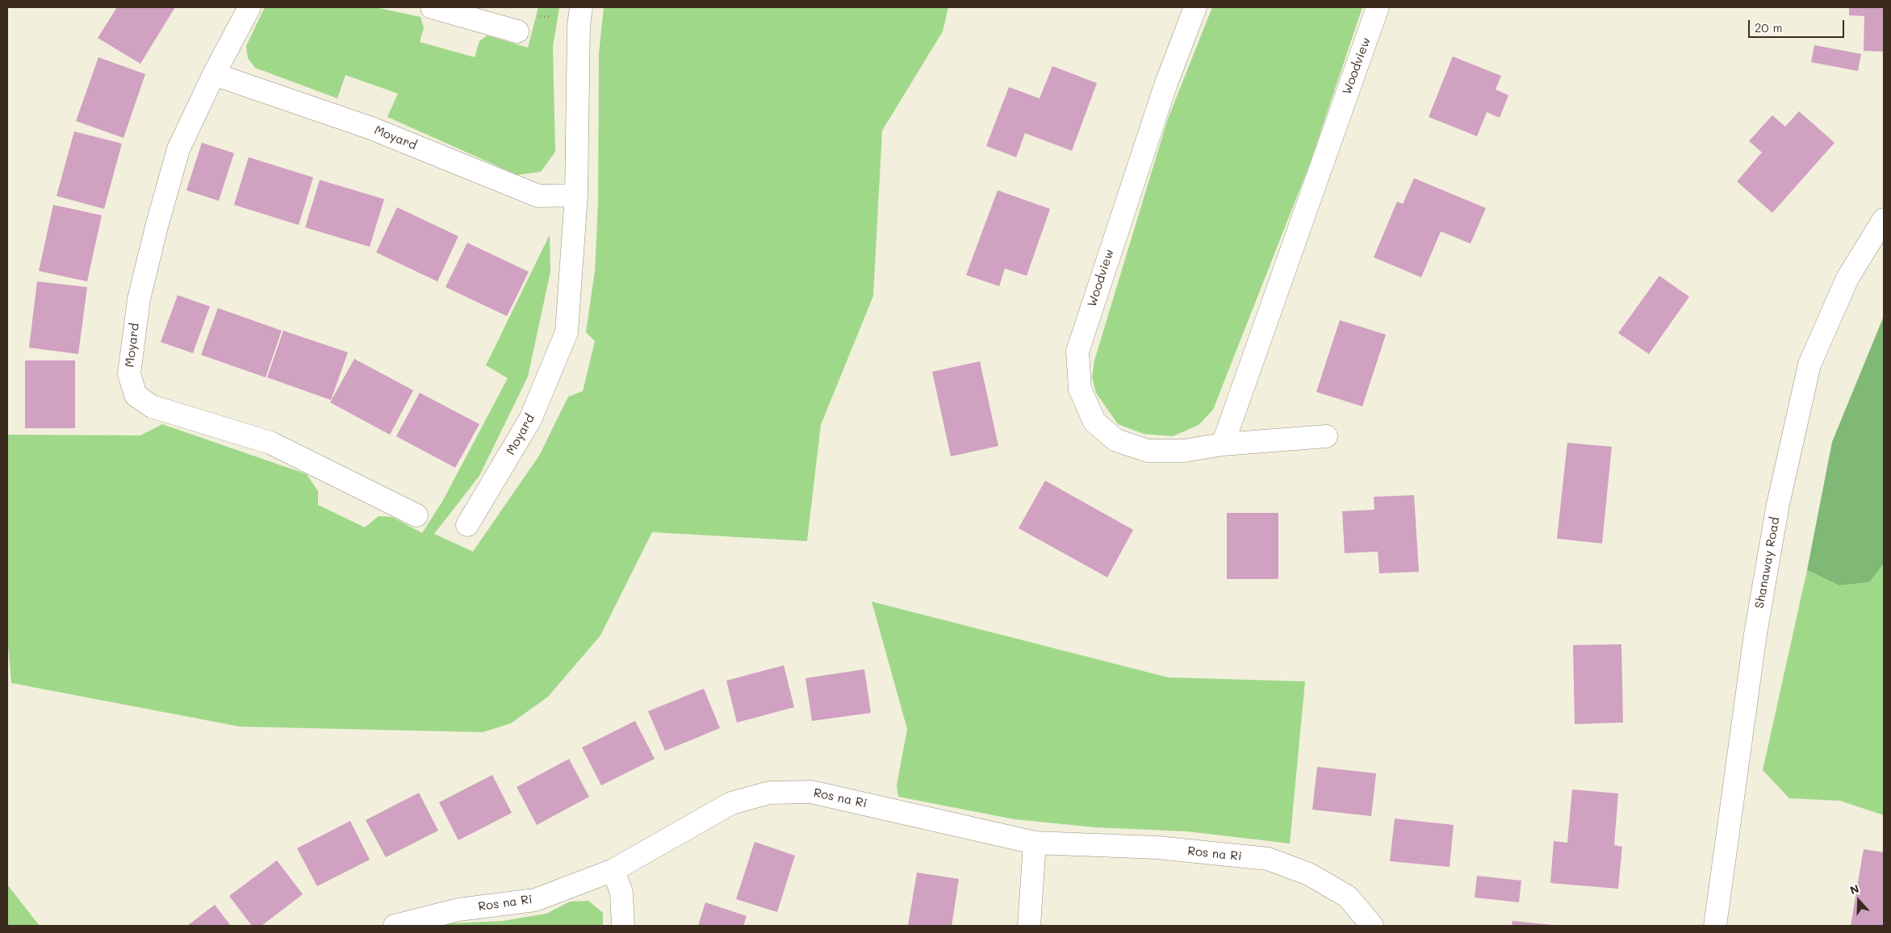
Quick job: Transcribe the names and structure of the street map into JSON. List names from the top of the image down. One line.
{"streets":{"street":["Woodview","Moyard","Shanaway Road","Ros na Ri"]},"scale_bar":"20 m","north":"top"}
